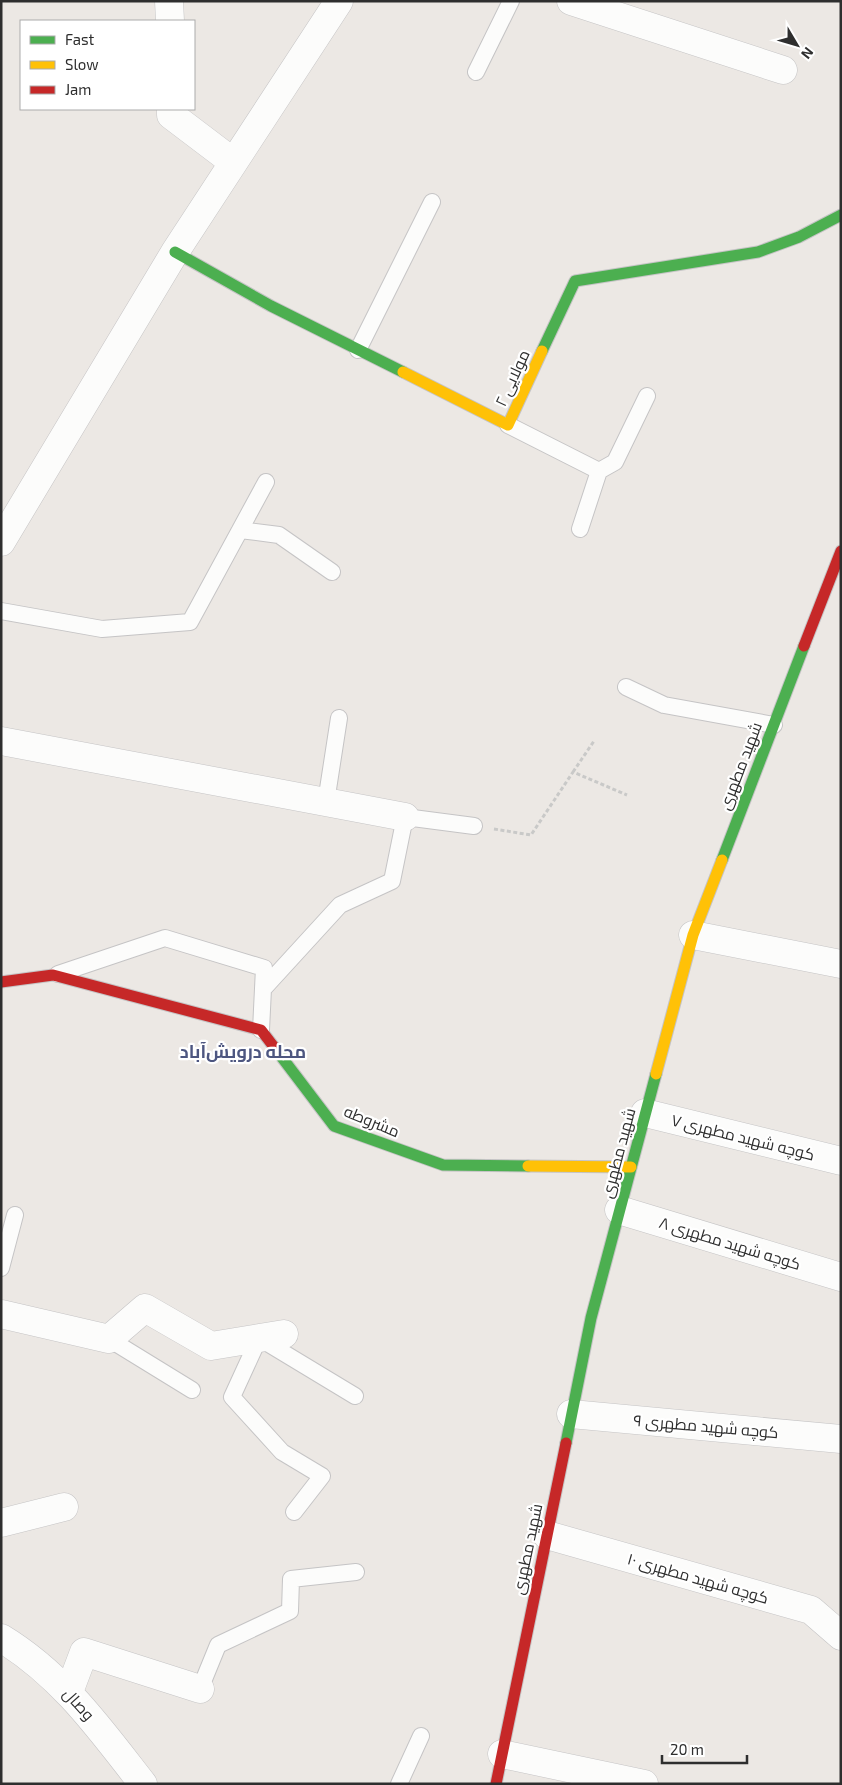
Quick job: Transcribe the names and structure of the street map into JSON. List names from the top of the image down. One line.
{"streets":{"street":["مولایی ۲","شهید مطهری","مشروطه","کوچه شهید مطهری ۷","کوچه شهید مطهری ۸","کوچه شهید مطهری ۹","کوچه شهید مطهری ۱۰","وصال"]},"crossings":[["شهید مطهری","مشروطه"],["شهید مطهری","کوچه شهید مطهری ۷"],["شهید مطهری","کوچه شهید مطهری ۸"],["شهید مطهری","کوچه شهید مطهری ۹"],["شهید مطهری","کوچه شهید مطهری ۱۰"]],"districts":["محله درویش‌آباد"],"legend":["Fast","Slow","Jam"],"scale_bar":"20 m","north":"bottom right"}
